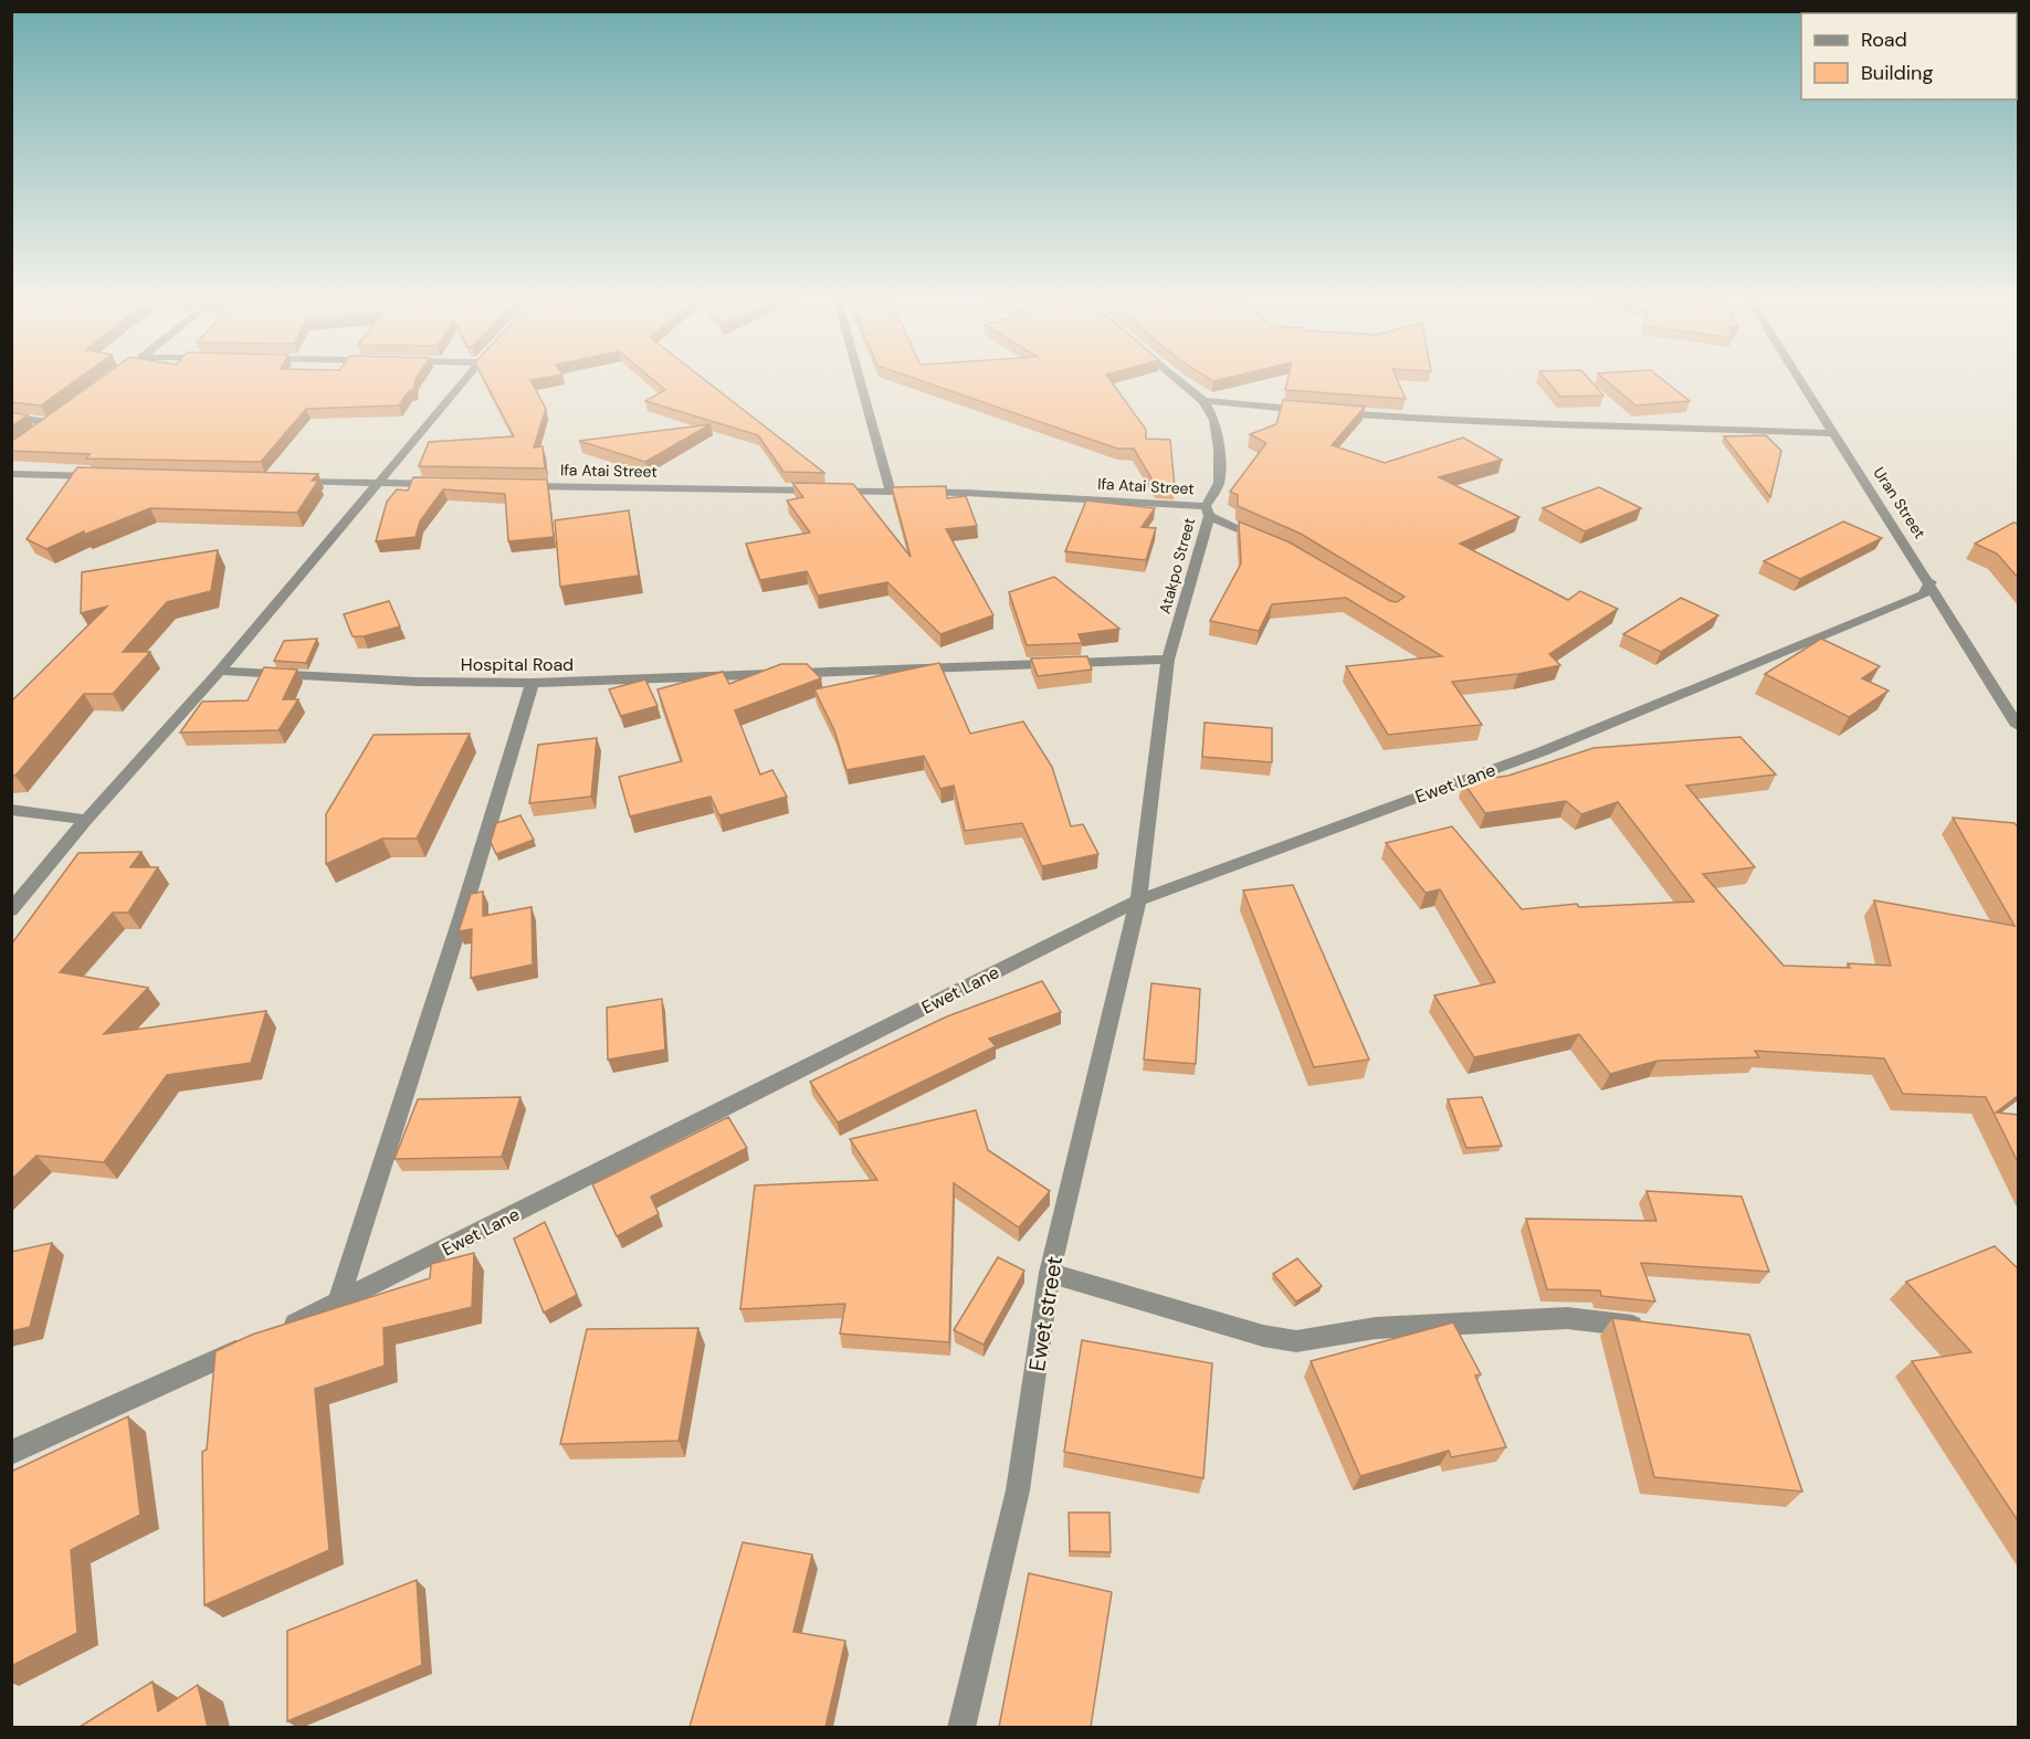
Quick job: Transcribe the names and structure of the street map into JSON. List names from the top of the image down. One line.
{"streets":{"street":["Ifa Atai Street","Uran Street","Atakpo Street","Hospital Road","Ewet Lane","Ewet street"]},"crossings":[["Ifa Atai Street","Atakpo Street"],["Uran Street","Ewet Lane"],["Atakpo Street","Hospital Road"],["Atakpo Street","Ewet Lane"],["Atakpo Street","Ewet street"],["Ewet Lane","Ewet street"]],"legend":["Road","Building"]}
